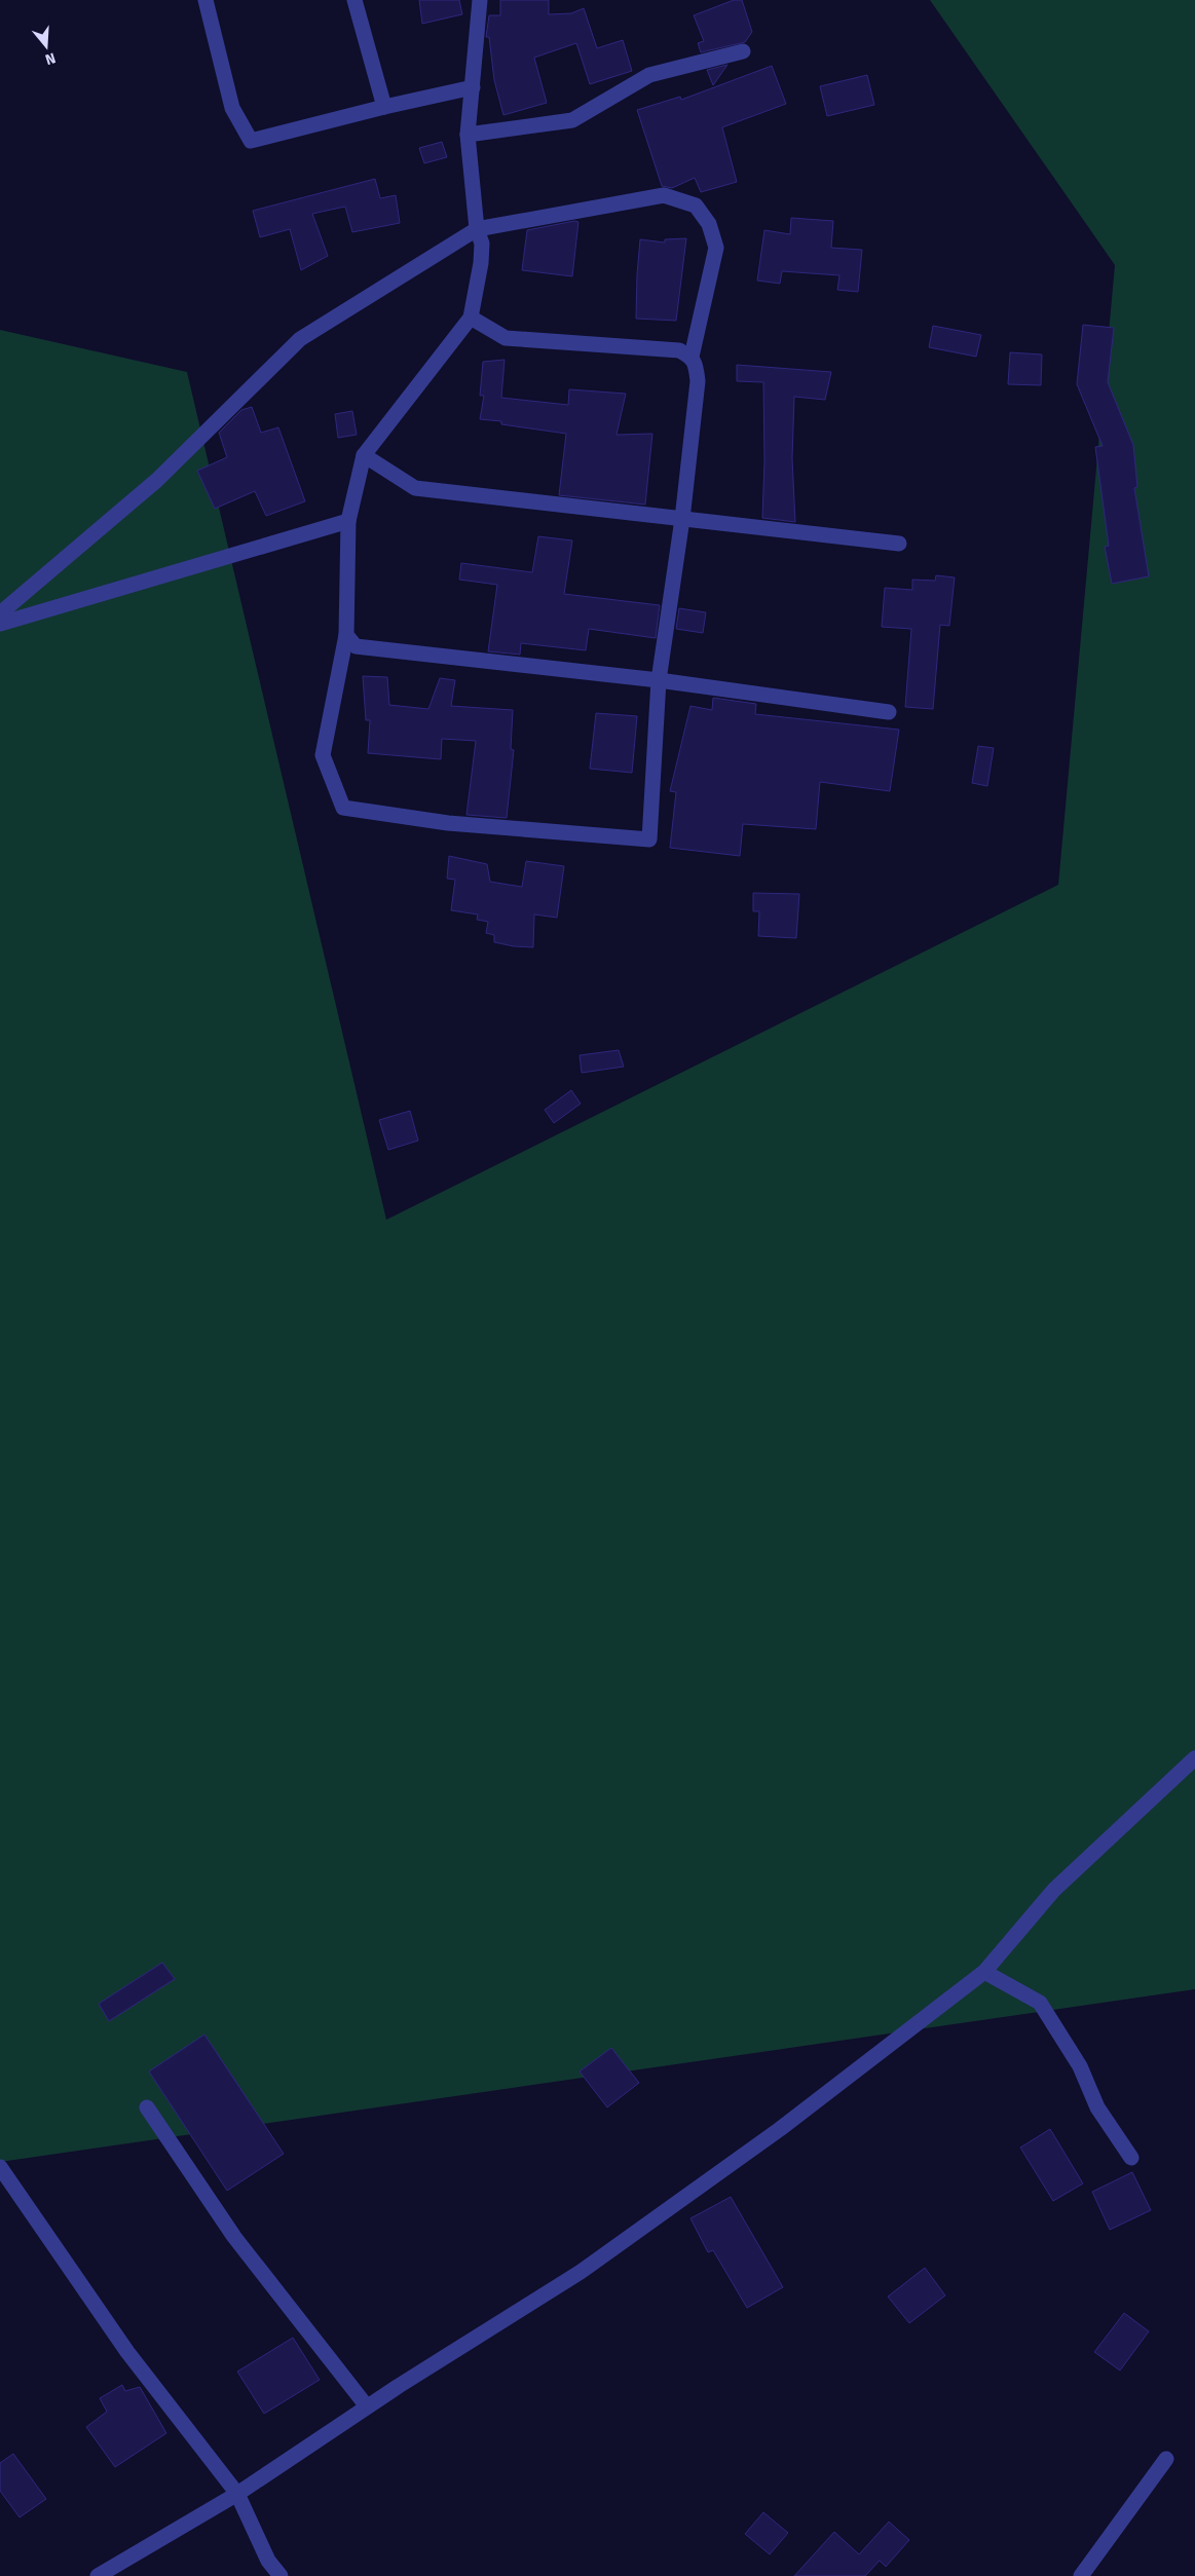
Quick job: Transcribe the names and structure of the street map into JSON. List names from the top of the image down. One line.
{"north":"bottom"}
